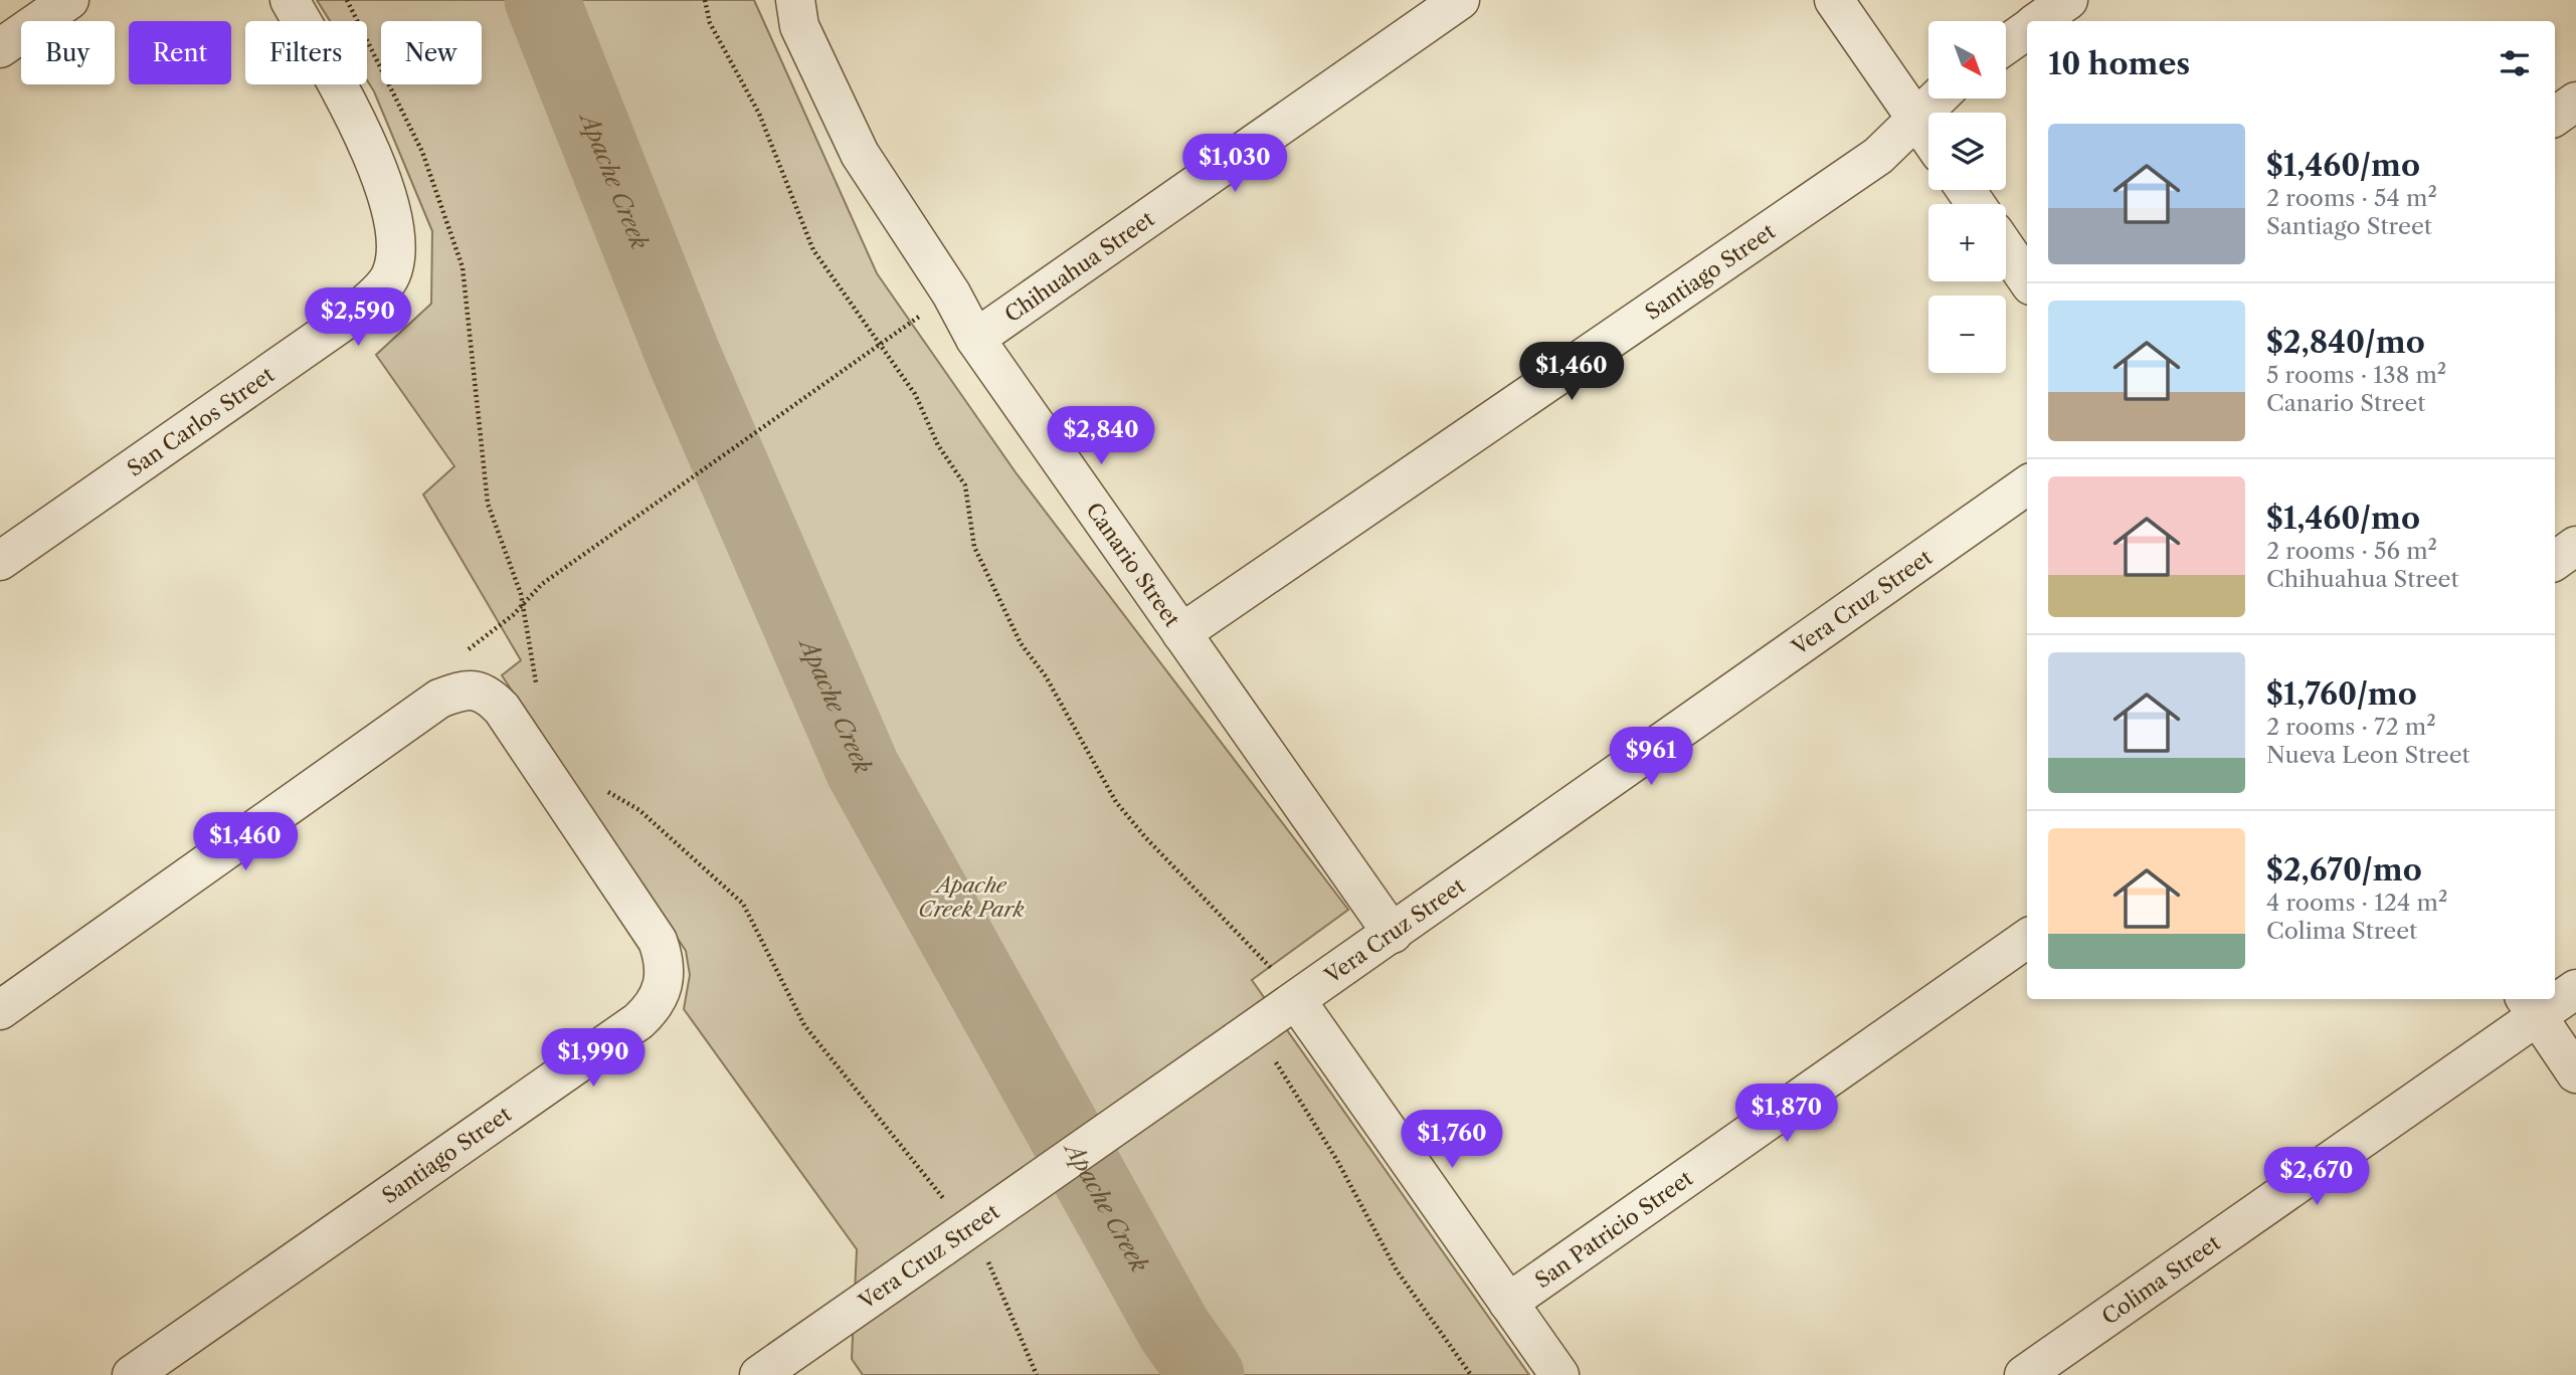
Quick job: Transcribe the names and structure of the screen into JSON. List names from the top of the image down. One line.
{"streets":{"street":["Chihuahua Street","Santiago Street","San Carlos Street","Canario Street","Vera Cruz Street","San Patricio Street","Colima Street"]},"crossings":[["Chihuahua Street","Canario Street"],["Santiago Street","Canario Street"],["Canario Street","Vera Cruz Street"]],"water":["Apache Creek"],"parks":["Apache Creek Park"],"north":"bottom right","page":{"map_buttons":["+","−"],"chip":["Buy","Rent","Filters","New"],"heading":"10 homes","list":[{"name":"$1,460/mo","note":"2 rooms · 54 m² · Santiago Street"},{"name":"$2,840/mo","note":"5 rooms · 138 m² · Canario Street"},{"name":"$1,460/mo","note":"2 rooms · 56 m² · Chihuahua Street"},{"name":"$1,760/mo","note":"2 rooms · 72 m² · Nueva Leon Street"},{"name":"$2,670/mo","note":"4 rooms · 124 m² · Colima Street"}],"price":["$1,030","$2,590","$1,460","$2,840","$961","$1,460","$1,990","$1,870","$1,760","$2,670"]}}
